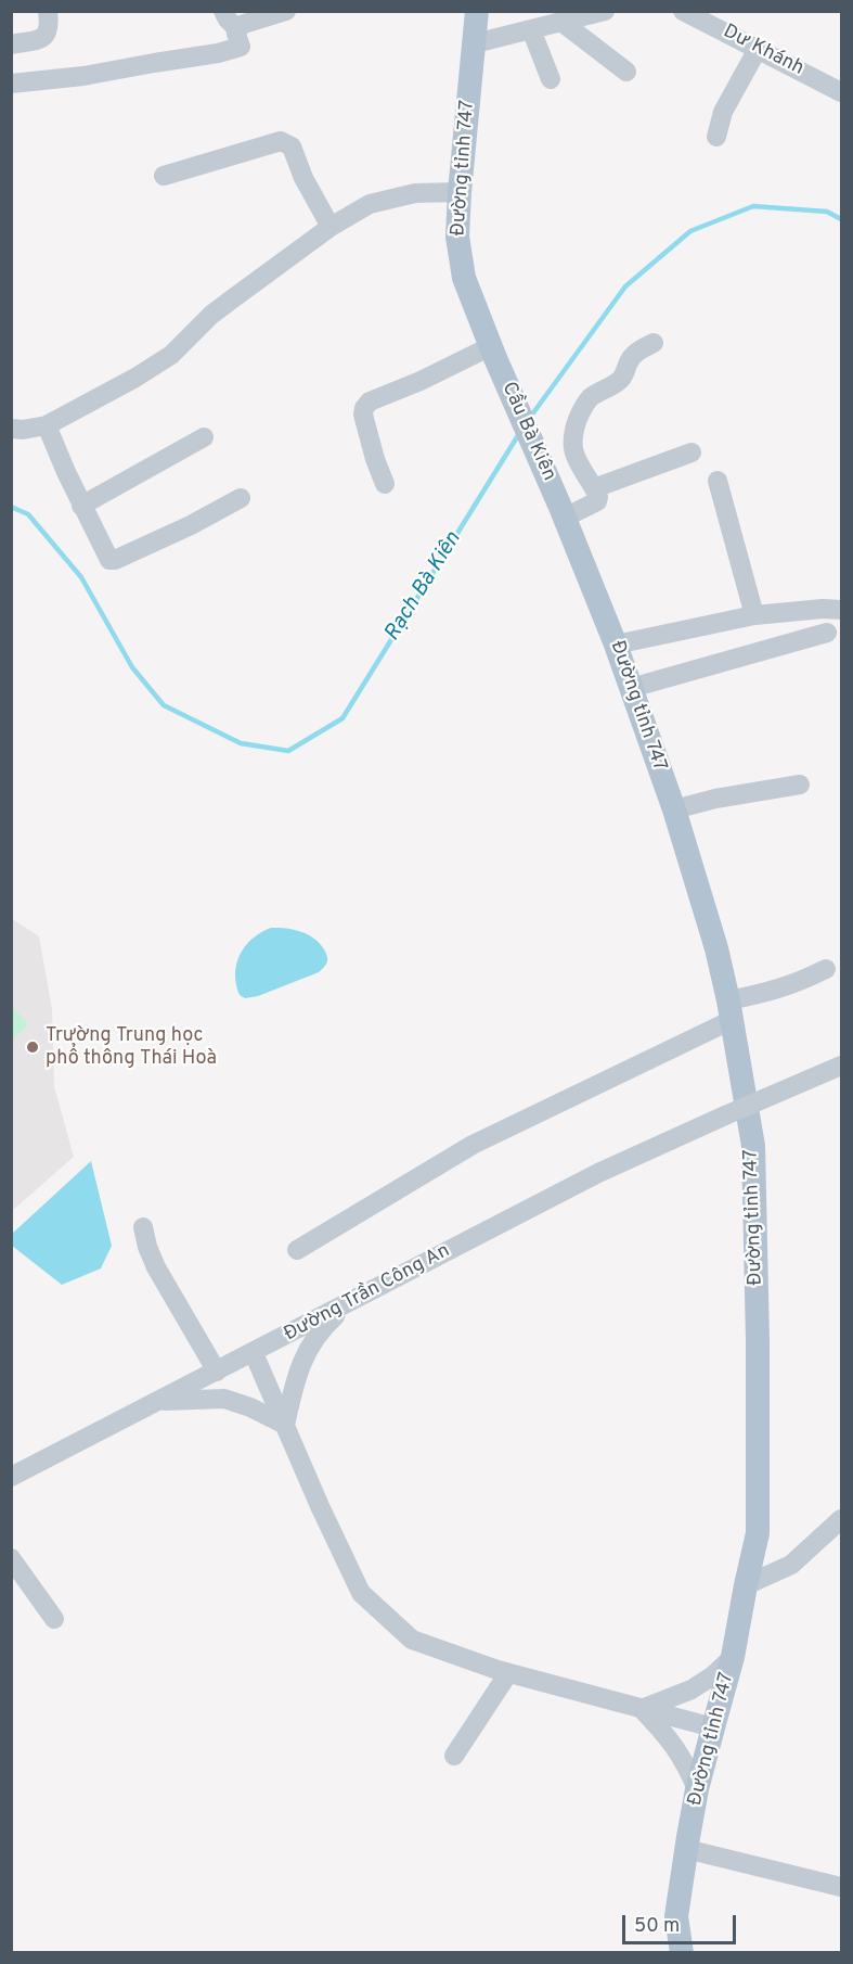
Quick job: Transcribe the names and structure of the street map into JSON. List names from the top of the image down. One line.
{"streets":{"main road":["Đường tỉnh 747","Cầu Bà Kiên"],"street":["Dư Khánh","Đường Trần Công An"]},"crossings":[["Đường tỉnh 747","Cầu Bà Kiên"]],"water":["Rạch Bà Kiên"],"places":["Trường Trung học phổ thông Thái Hoà"],"scale_bar":"50 m"}
